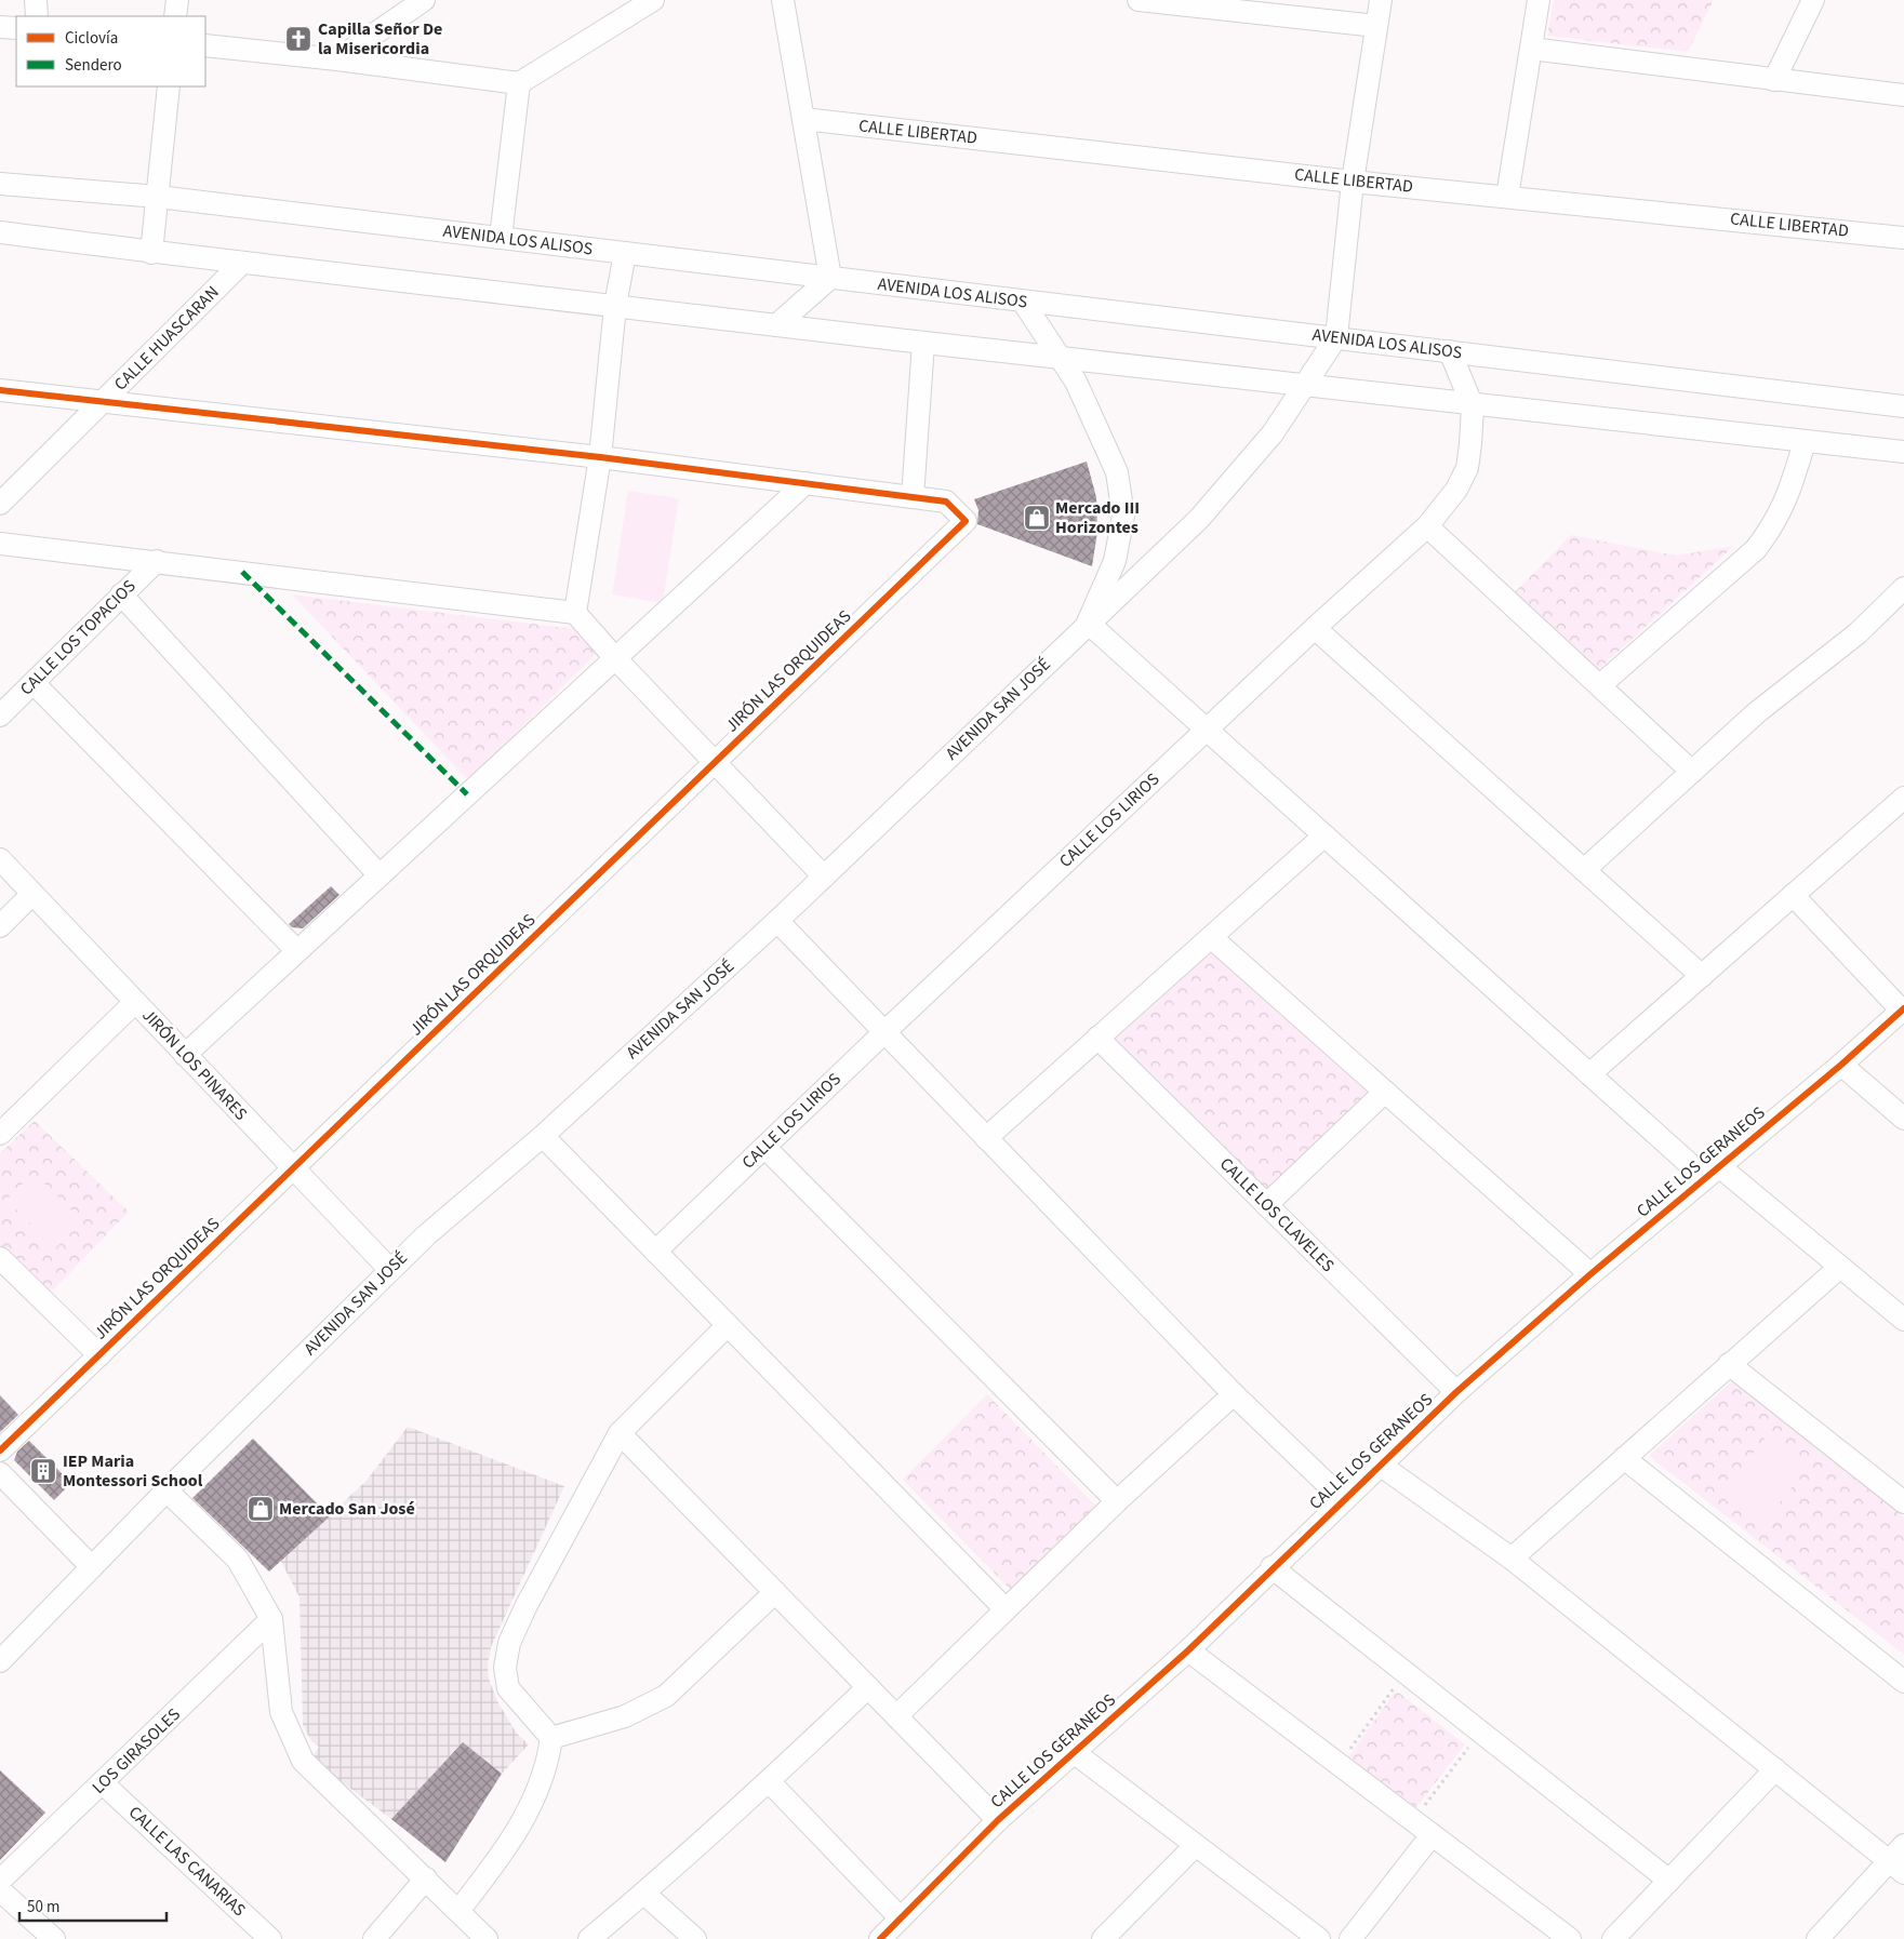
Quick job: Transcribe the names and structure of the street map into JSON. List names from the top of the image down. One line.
{"streets":{"street":["CALLE LIBERTAD","AVENIDA LOS ALISOS","CALLE HUASCARAN","CALLE LOS TOPACIOS","JIRÓN LAS ORQUIDEAS","AVENIDA SAN JOSÉ","CALLE LOS LIRIOS","JIRÓN LOS PINARES","CALLE LOS GERANEOS","CALLE LOS CLAVELES","LOS GIRASOLES","CALLE LAS CANARIAS"]},"crossings":[["AVENIDA LOS ALISOS","AVENIDA SAN JOSÉ"],["AVENIDA LOS ALISOS","CALLE LOS LIRIOS"],["JIRÓN LAS ORQUIDEAS","JIRÓN LOS PINARES"],["AVENIDA SAN JOSÉ","JIRÓN LOS PINARES"],["CALLE LOS GERANEOS","CALLE LOS CLAVELES"],["LOS GIRASOLES","CALLE LAS CANARIAS"]],"places":{"church":["Capilla Señor De la Misericordia"],"shop":["Mercado III Horizontes","Mercado San José"],"building":["IEP Maria Montessori School"]},"legend":["Ciclovía","Sendero"],"scale_bar":"50 m"}
